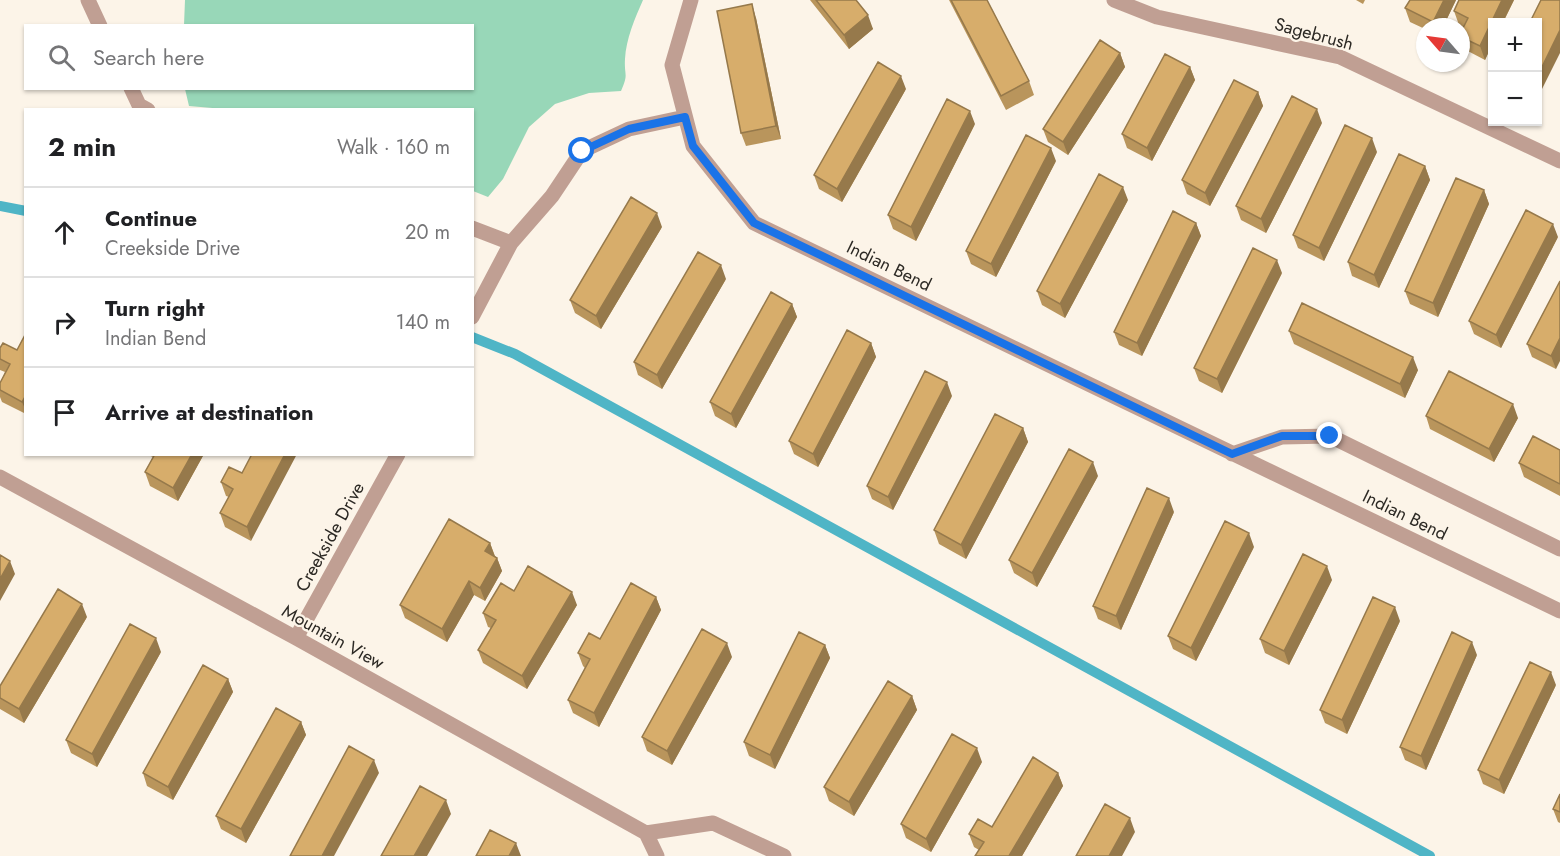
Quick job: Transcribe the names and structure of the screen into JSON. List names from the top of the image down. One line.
{"streets":{"street":["Sagebrush","Indian Bend","Creekside Drive","Mountain View"]},"crossings":[["Creekside Drive","Mountain View"]],"north":"top left","page":{"map_buttons":["+","−"],"search":"Search here","heading":["2 min","Walk · 160 m"],"list":[["Continue","Creekside Drive","20 m"],["Turn right","Indian Bend","140 m"],"Arrive at destination"]}}
